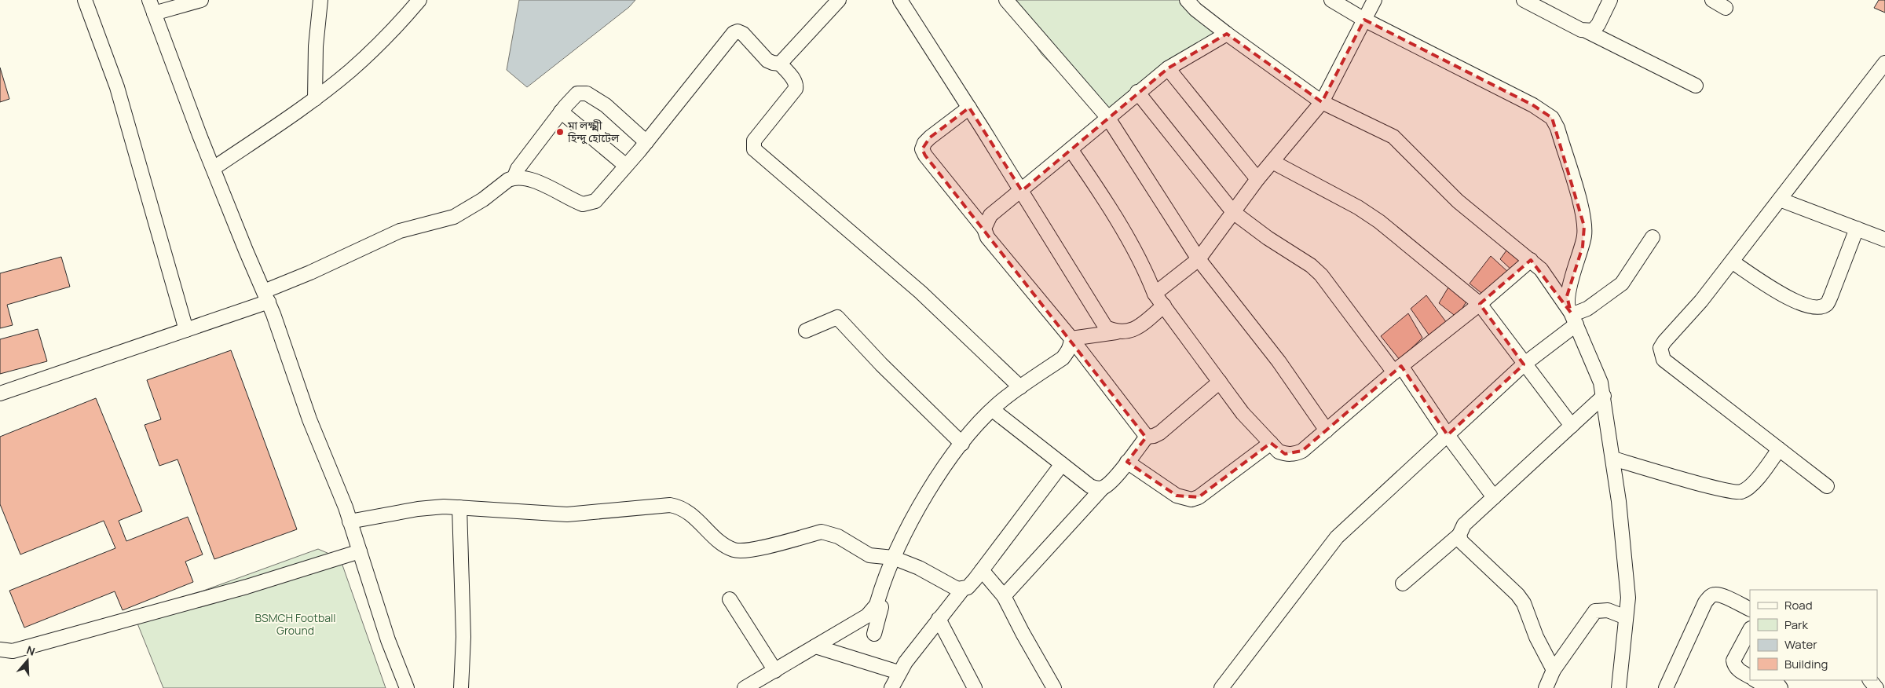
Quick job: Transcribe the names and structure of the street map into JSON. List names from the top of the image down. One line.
{"parks":["BSMCH Football Ground"],"places":["মা লক্ষ্মী হিন্দু হোটেল"],"legend":["Road","Park","Water","Building"],"north":"top"}
